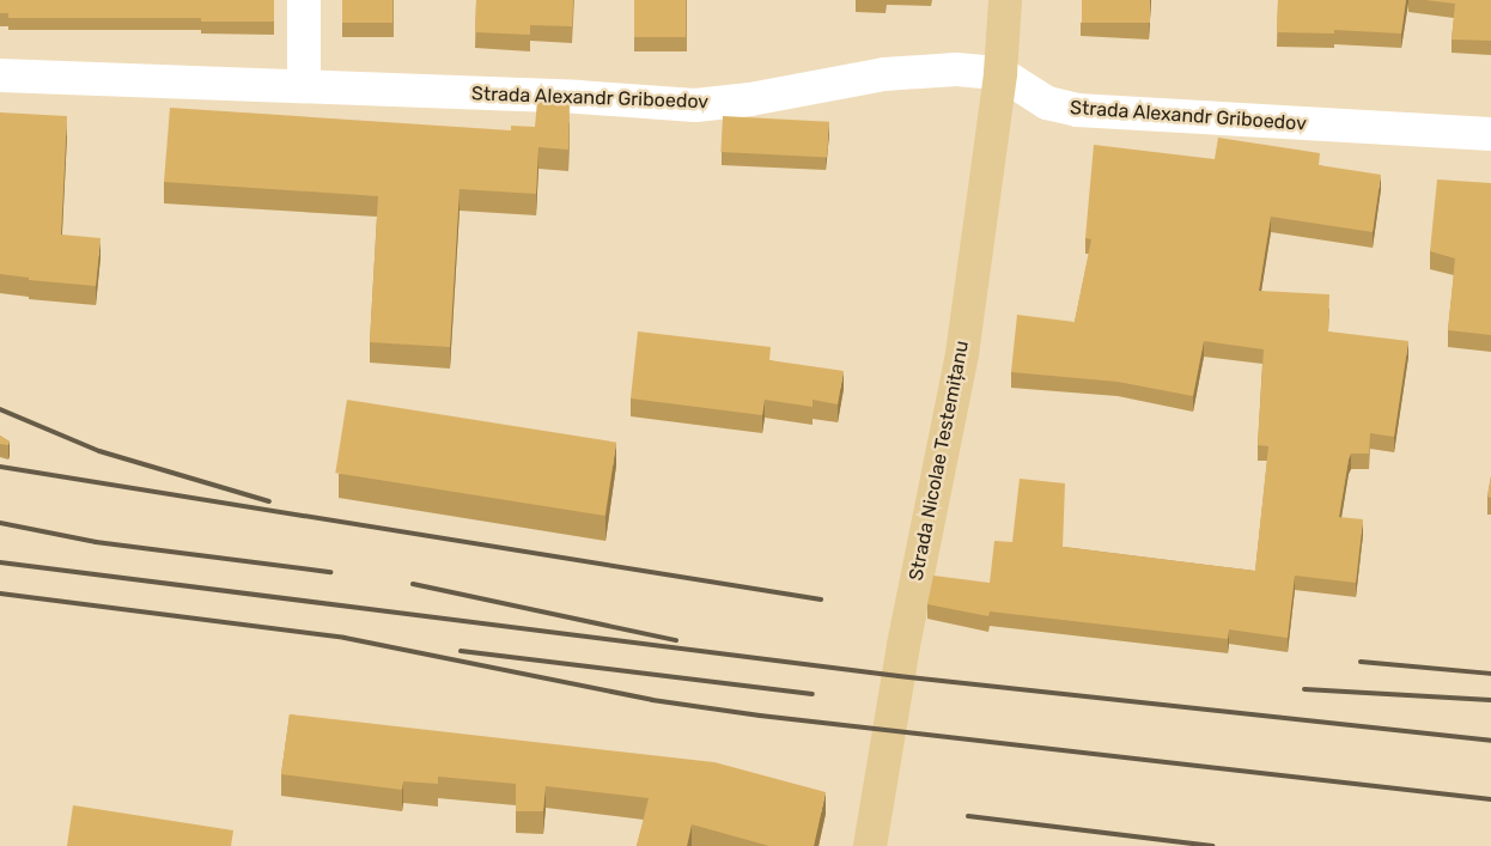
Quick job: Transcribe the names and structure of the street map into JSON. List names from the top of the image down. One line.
{"streets":{"main road":["Strada Nicolae Testemițanu"],"street":["Strada Alexandr Griboedov"]},"crossings":[["Strada Alexandr Griboedov","Strada Nicolae Testemițanu"]]}
